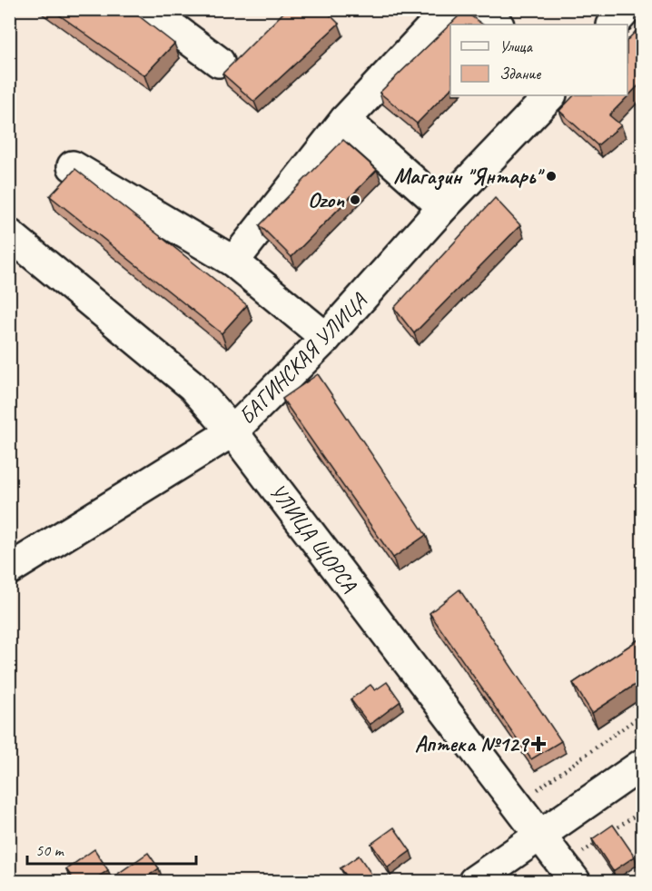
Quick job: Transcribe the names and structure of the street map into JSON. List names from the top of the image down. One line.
{"streets":{"street":["БАГИНСКАЯ УЛИЦА","УЛИЦА ЩОРСА"]},"crossings":[["БАГИНСКАЯ УЛИЦА","УЛИЦА ЩОРСА"]],"places":{"other":["Магазин \"Янтарь\"","Ozon"],"health":["Аптека №129"]},"legend":["Улица","Здание"],"scale_bar":"50 m"}
